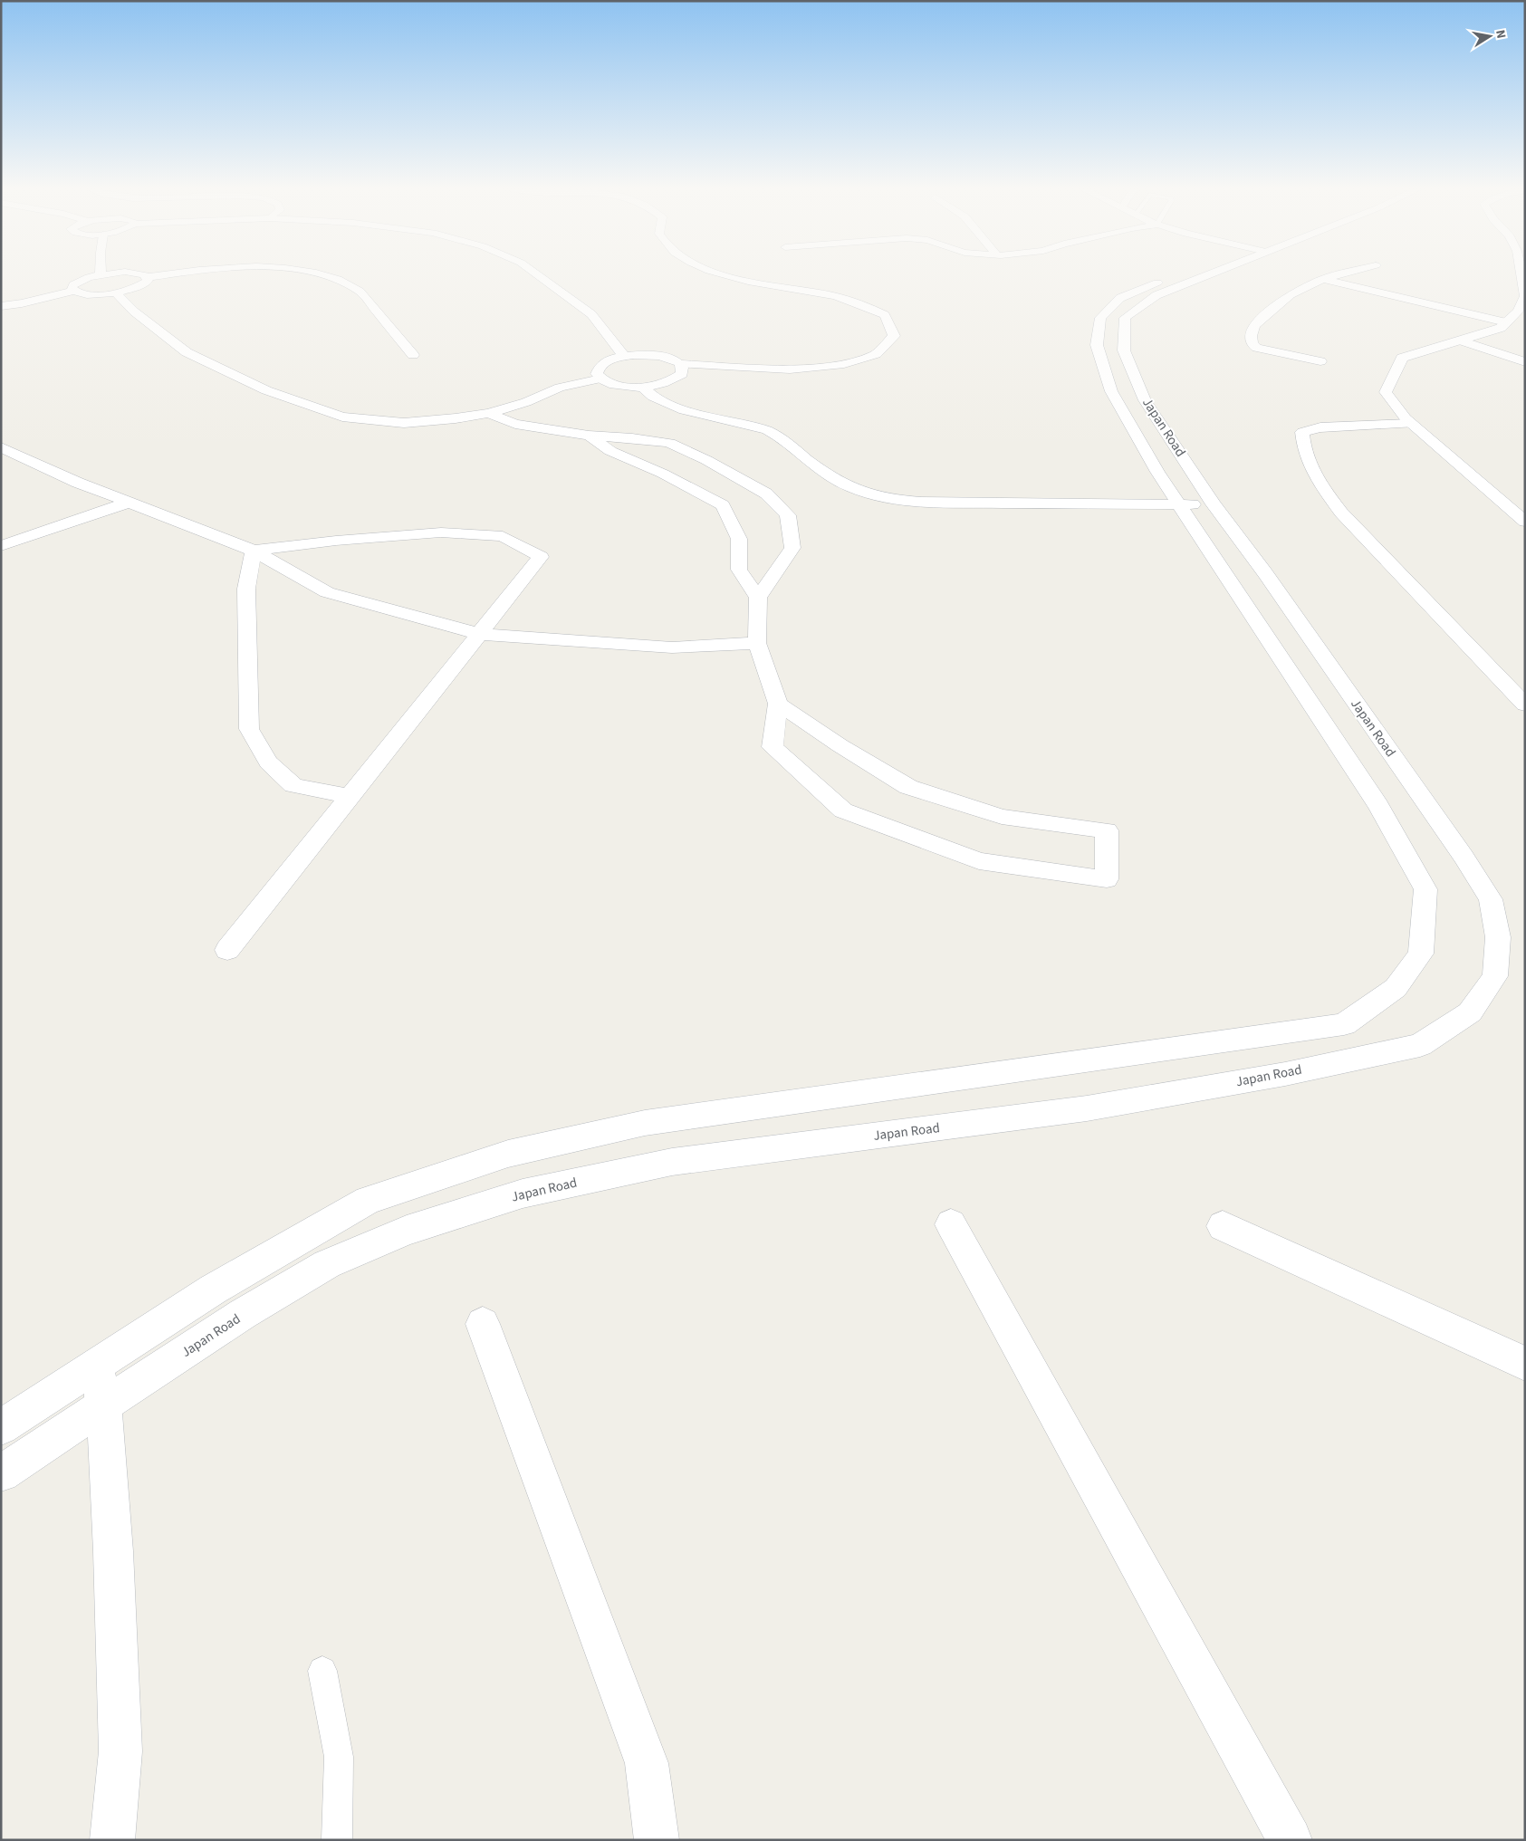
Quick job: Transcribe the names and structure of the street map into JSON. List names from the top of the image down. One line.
{"streets":{"street":["Japan Road"]},"north":"right"}
